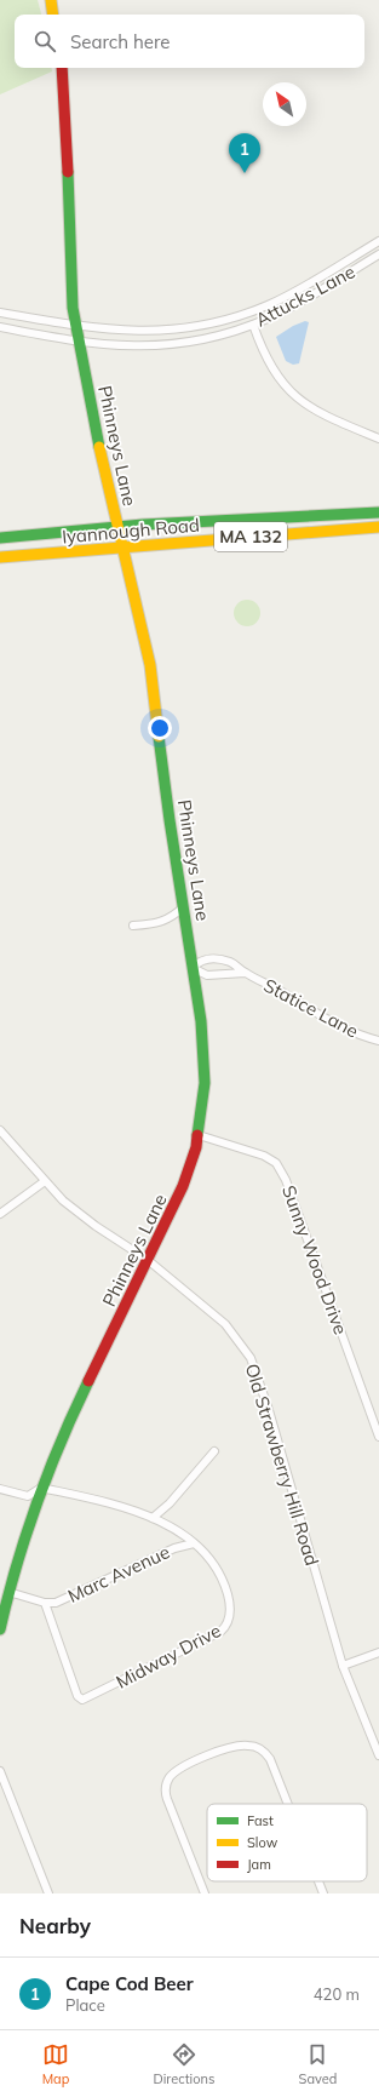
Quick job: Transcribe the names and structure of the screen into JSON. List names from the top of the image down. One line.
{"streets":{"main road":["Phinneys Lane","Iyannough Road","MA 132"],"street":["Attucks Lane","Statice Lane","Sunny Wood Drive","Old Strawberry Hill Road","Marc Avenue","Midway Drive"]},"crossings":[["Attucks Lane","Phinneys Lane"],["Phinneys Lane","Iyannough Road"],["Phinneys Lane","Statice Lane"],["Phinneys Lane","Sunny Wood Drive"],["Phinneys Lane","Old Strawberry Hill Road"],["Phinneys Lane","Midway Drive"],["Marc Avenue","Midway Drive"]],"legend":["Fast","Slow","Jam"],"north":"top left","page":{"search":"Search here","pins":"1","heading":"Nearby","list":[{"mark":"1","name":"Cape Cod Beer","note":"Place","value":"420 m"}],"nav":["Map","Directions","Saved"]}}
